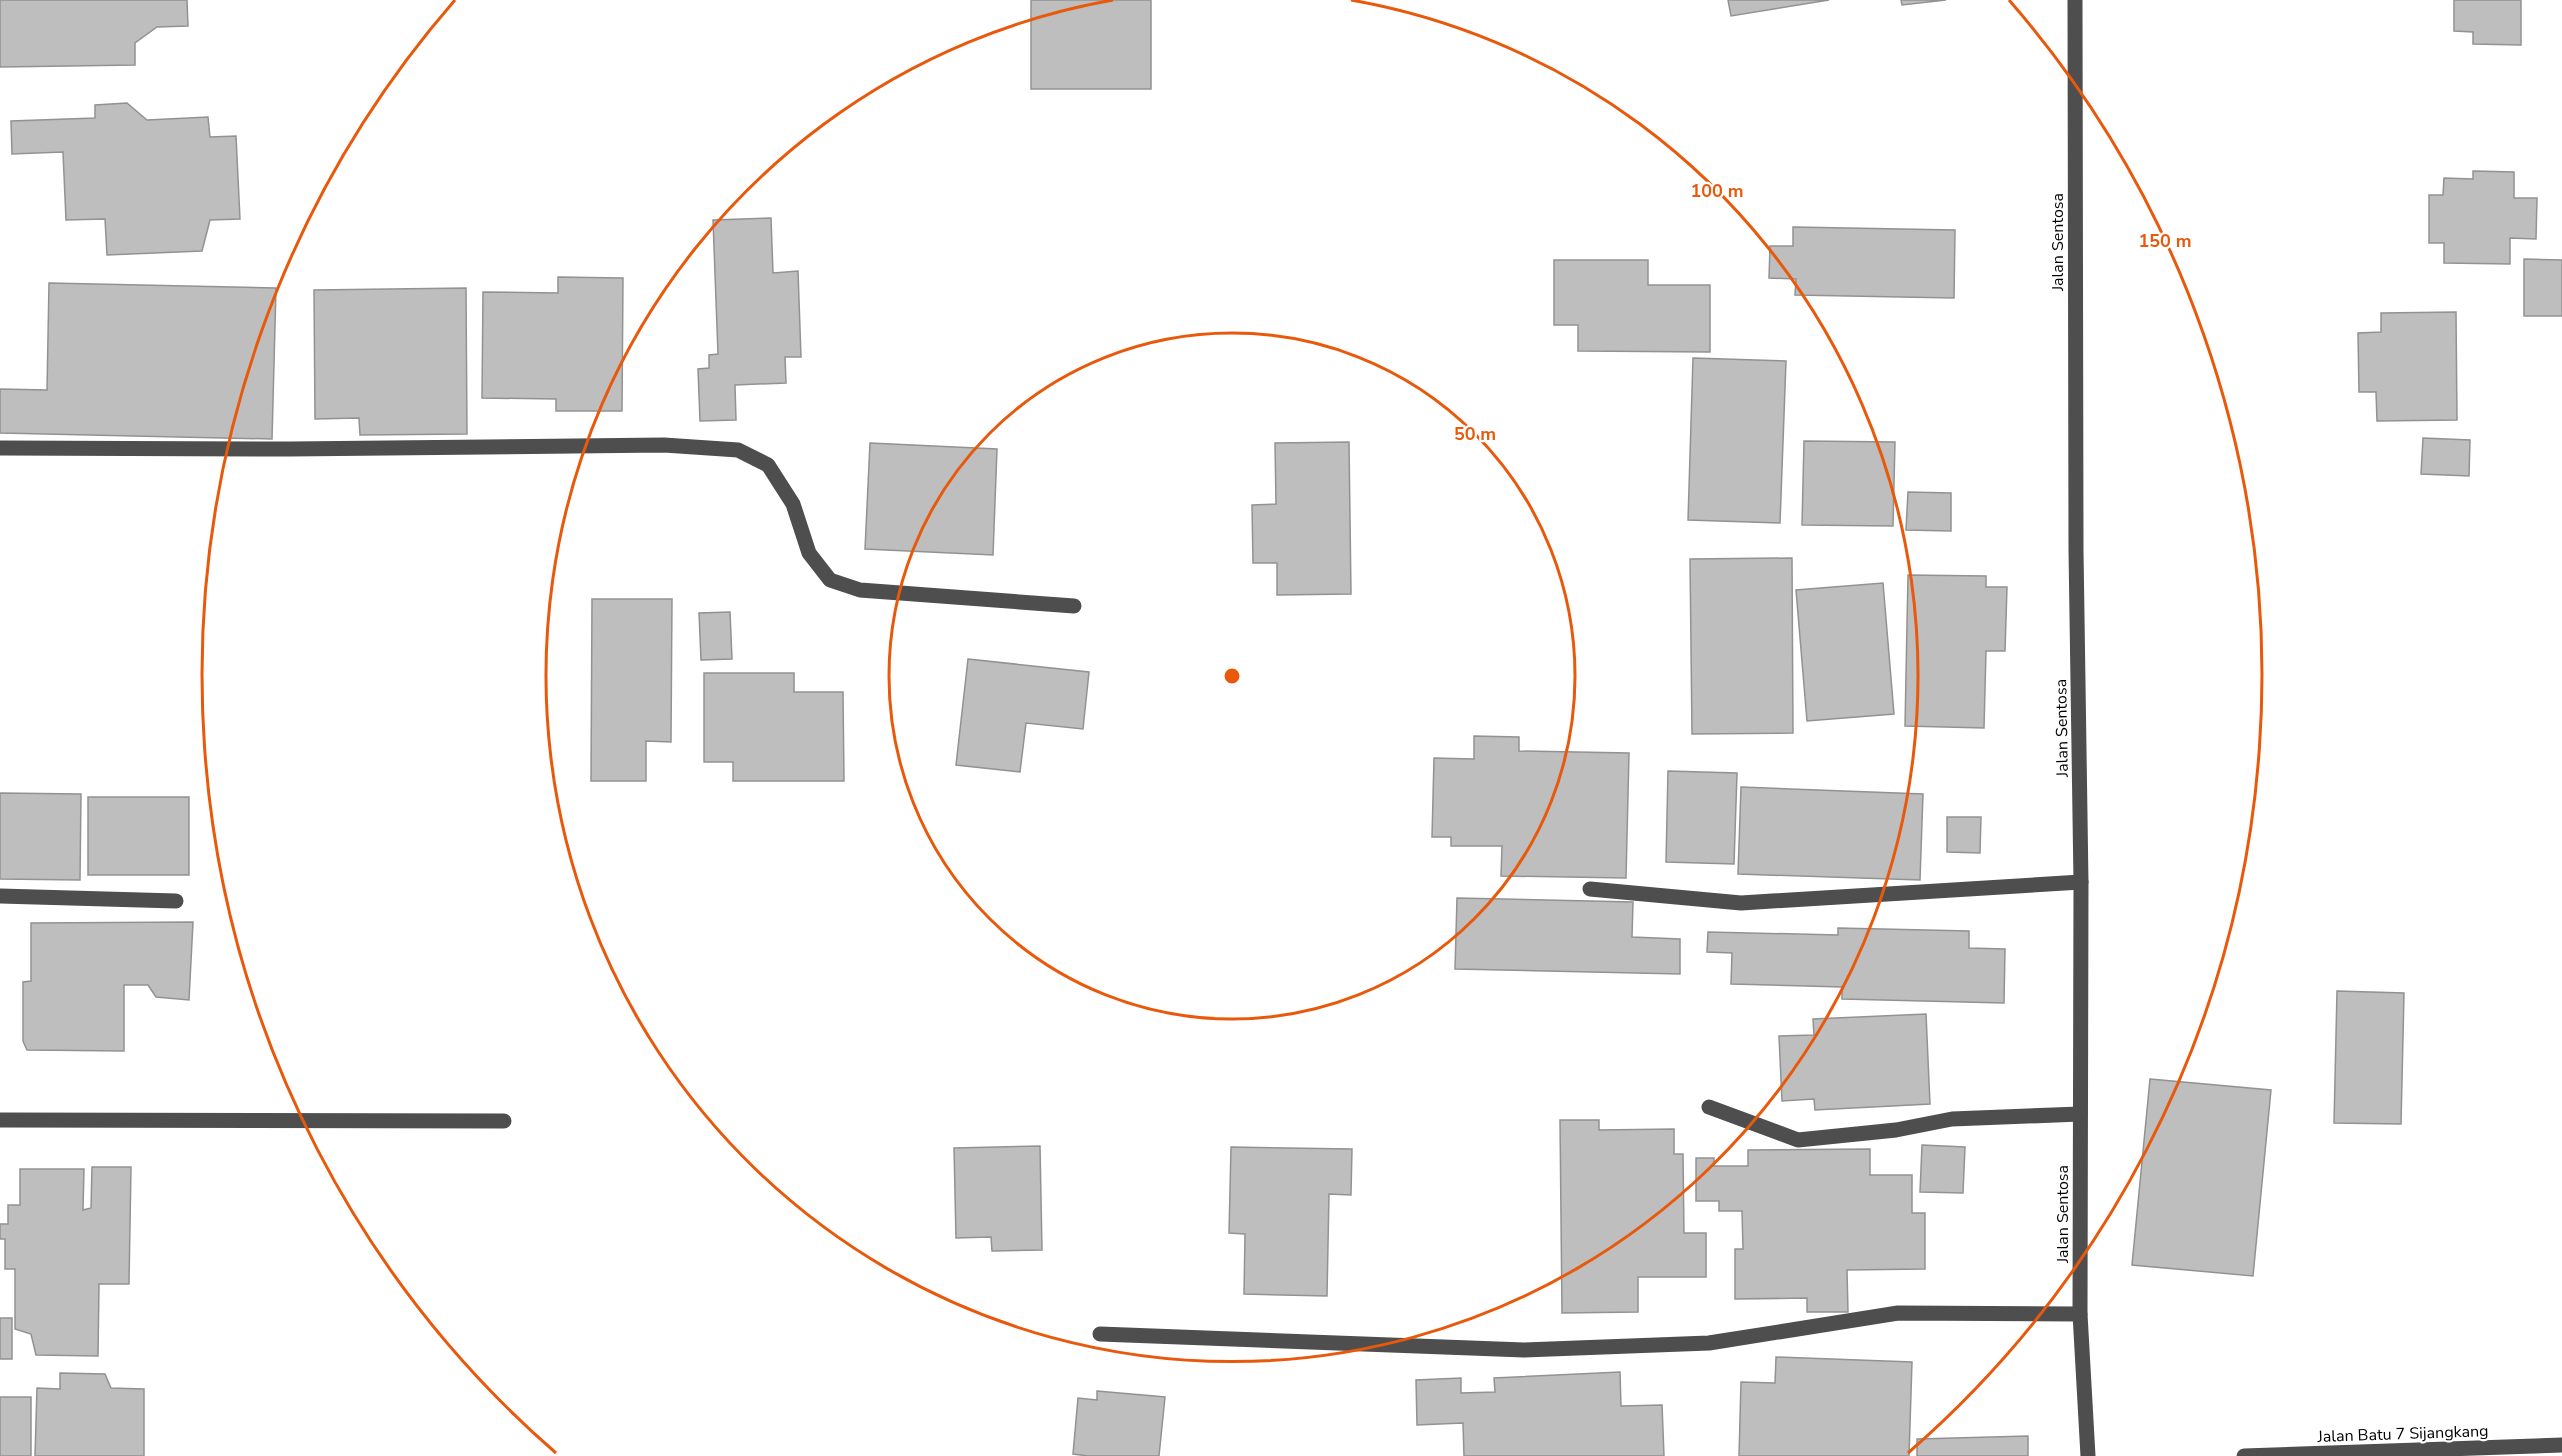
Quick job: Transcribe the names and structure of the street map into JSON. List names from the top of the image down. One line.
{"streets":{"street":["Jalan Sentosa","Jalan Batu 7 Sijangkang"]},"rings":["100 m","150 m","50 m"]}
